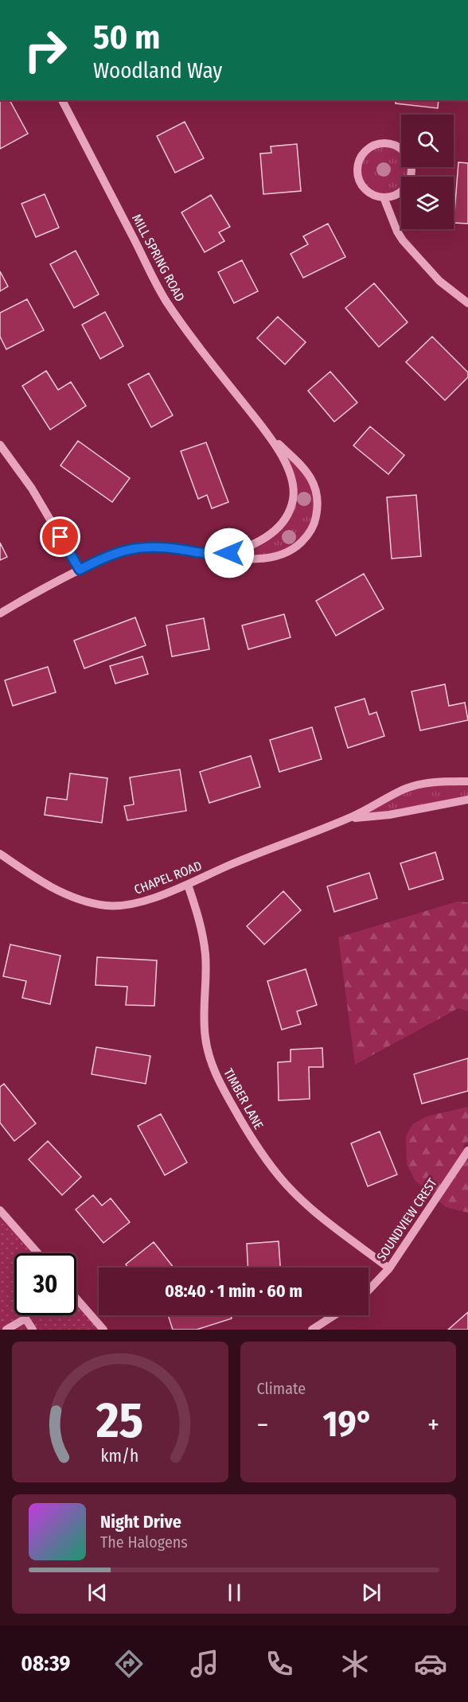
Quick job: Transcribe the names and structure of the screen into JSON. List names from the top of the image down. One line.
{"streets":{"street":["MILL SPRING ROAD","CHAPEL ROAD","TIMBER LANE","SOUNDVIEW CREST"]},"crossings":[["CHAPEL ROAD","TIMBER LANE"],["TIMBER LANE","SOUNDVIEW CREST"]],"page":{"turn":["50 m","Woodland Way"],"limit":"30","trip":"08:40 · 1 min · 60 m","tile":"Climate","heat":["−","19°","+"],"song":["Night Drive","The Halogens"],"tabs":"08:39","gauge":["25","km/h"]}}
